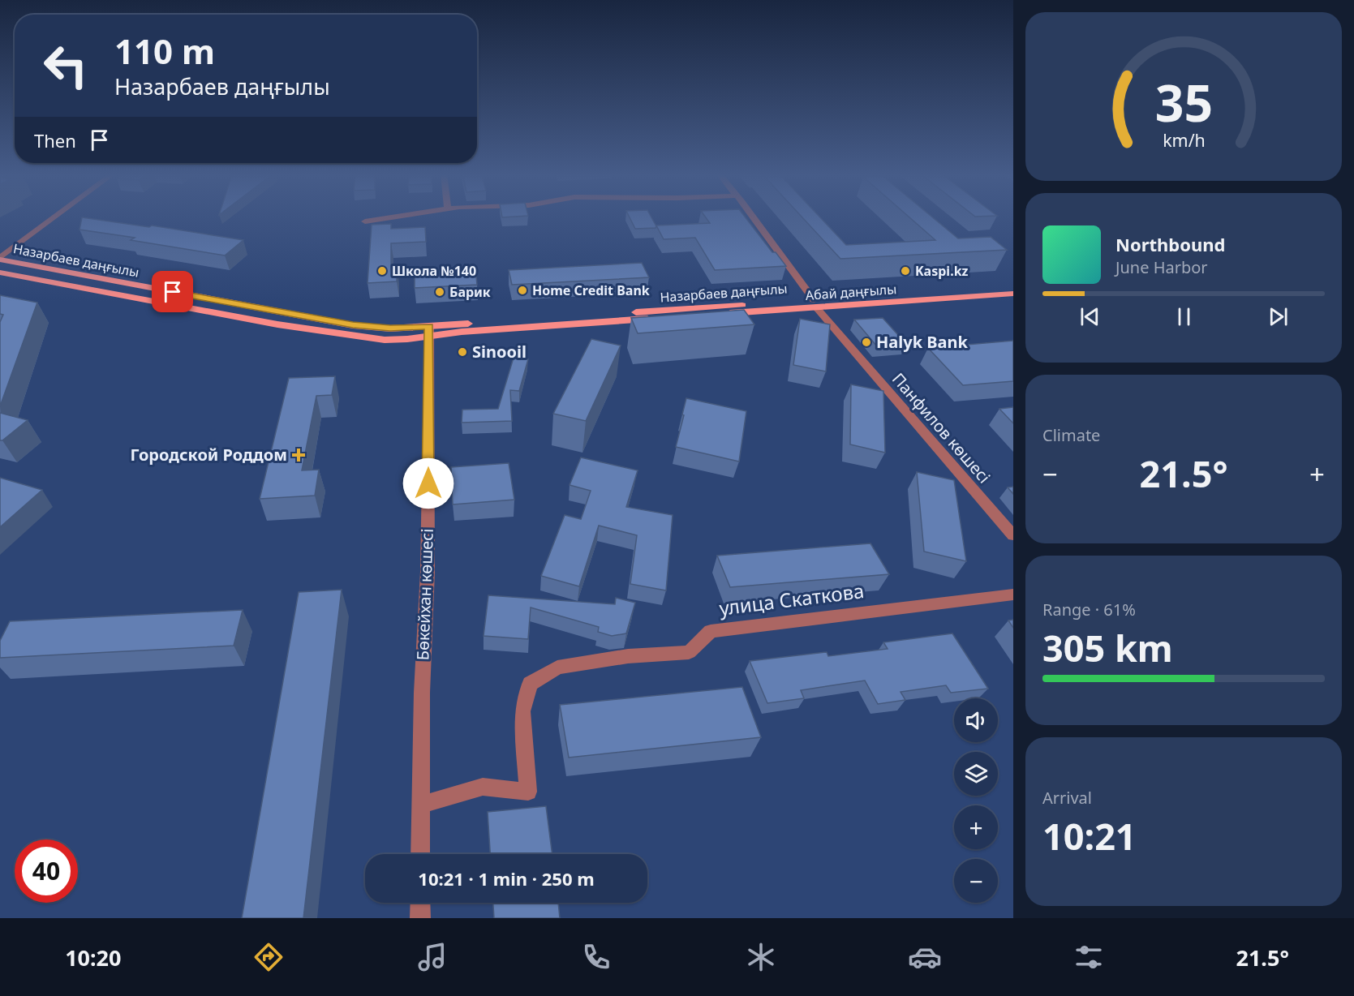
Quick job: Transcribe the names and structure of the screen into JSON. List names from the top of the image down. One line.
{"streets":{"main road":["Назарбаев даңғылы","Абай даңғылы"],"street":["Панфилов көшесі","Бөкейхан көшесі","улица Скаткова"]},"crossings":[["Назарбаев даңғылы","Абай даңғылы"],["Назарбаев даңғылы","Бөкейхан көшесі"],["Абай даңғылы","Панфилов көшесі"],["Абай даңғылы","Бөкейхан көшесі"],["Бөкейхан көшесі","улица Скаткова"]],"places":{"other":["Школа №140","Kaspi.kz","Home Credit Bank","Барик","Halyk Bank","Sinooil"],"health":["Городской Роддом"]},"page":{"turn":["110 m","Назарбаев даңғылы"],"then":"Then","song":["Northbound","June Harbor"],"tile":["Climate",["Range · 61%","305 km"],["Arrival","10:21"]],"heat":["−","21.5°","+"],"map_buttons":["+","−"],"limit":"40","trip":"10:21 · 1 min · 250 m","tabs":["10:20","21.5°"],"gauge":["35","km/h"]}}
